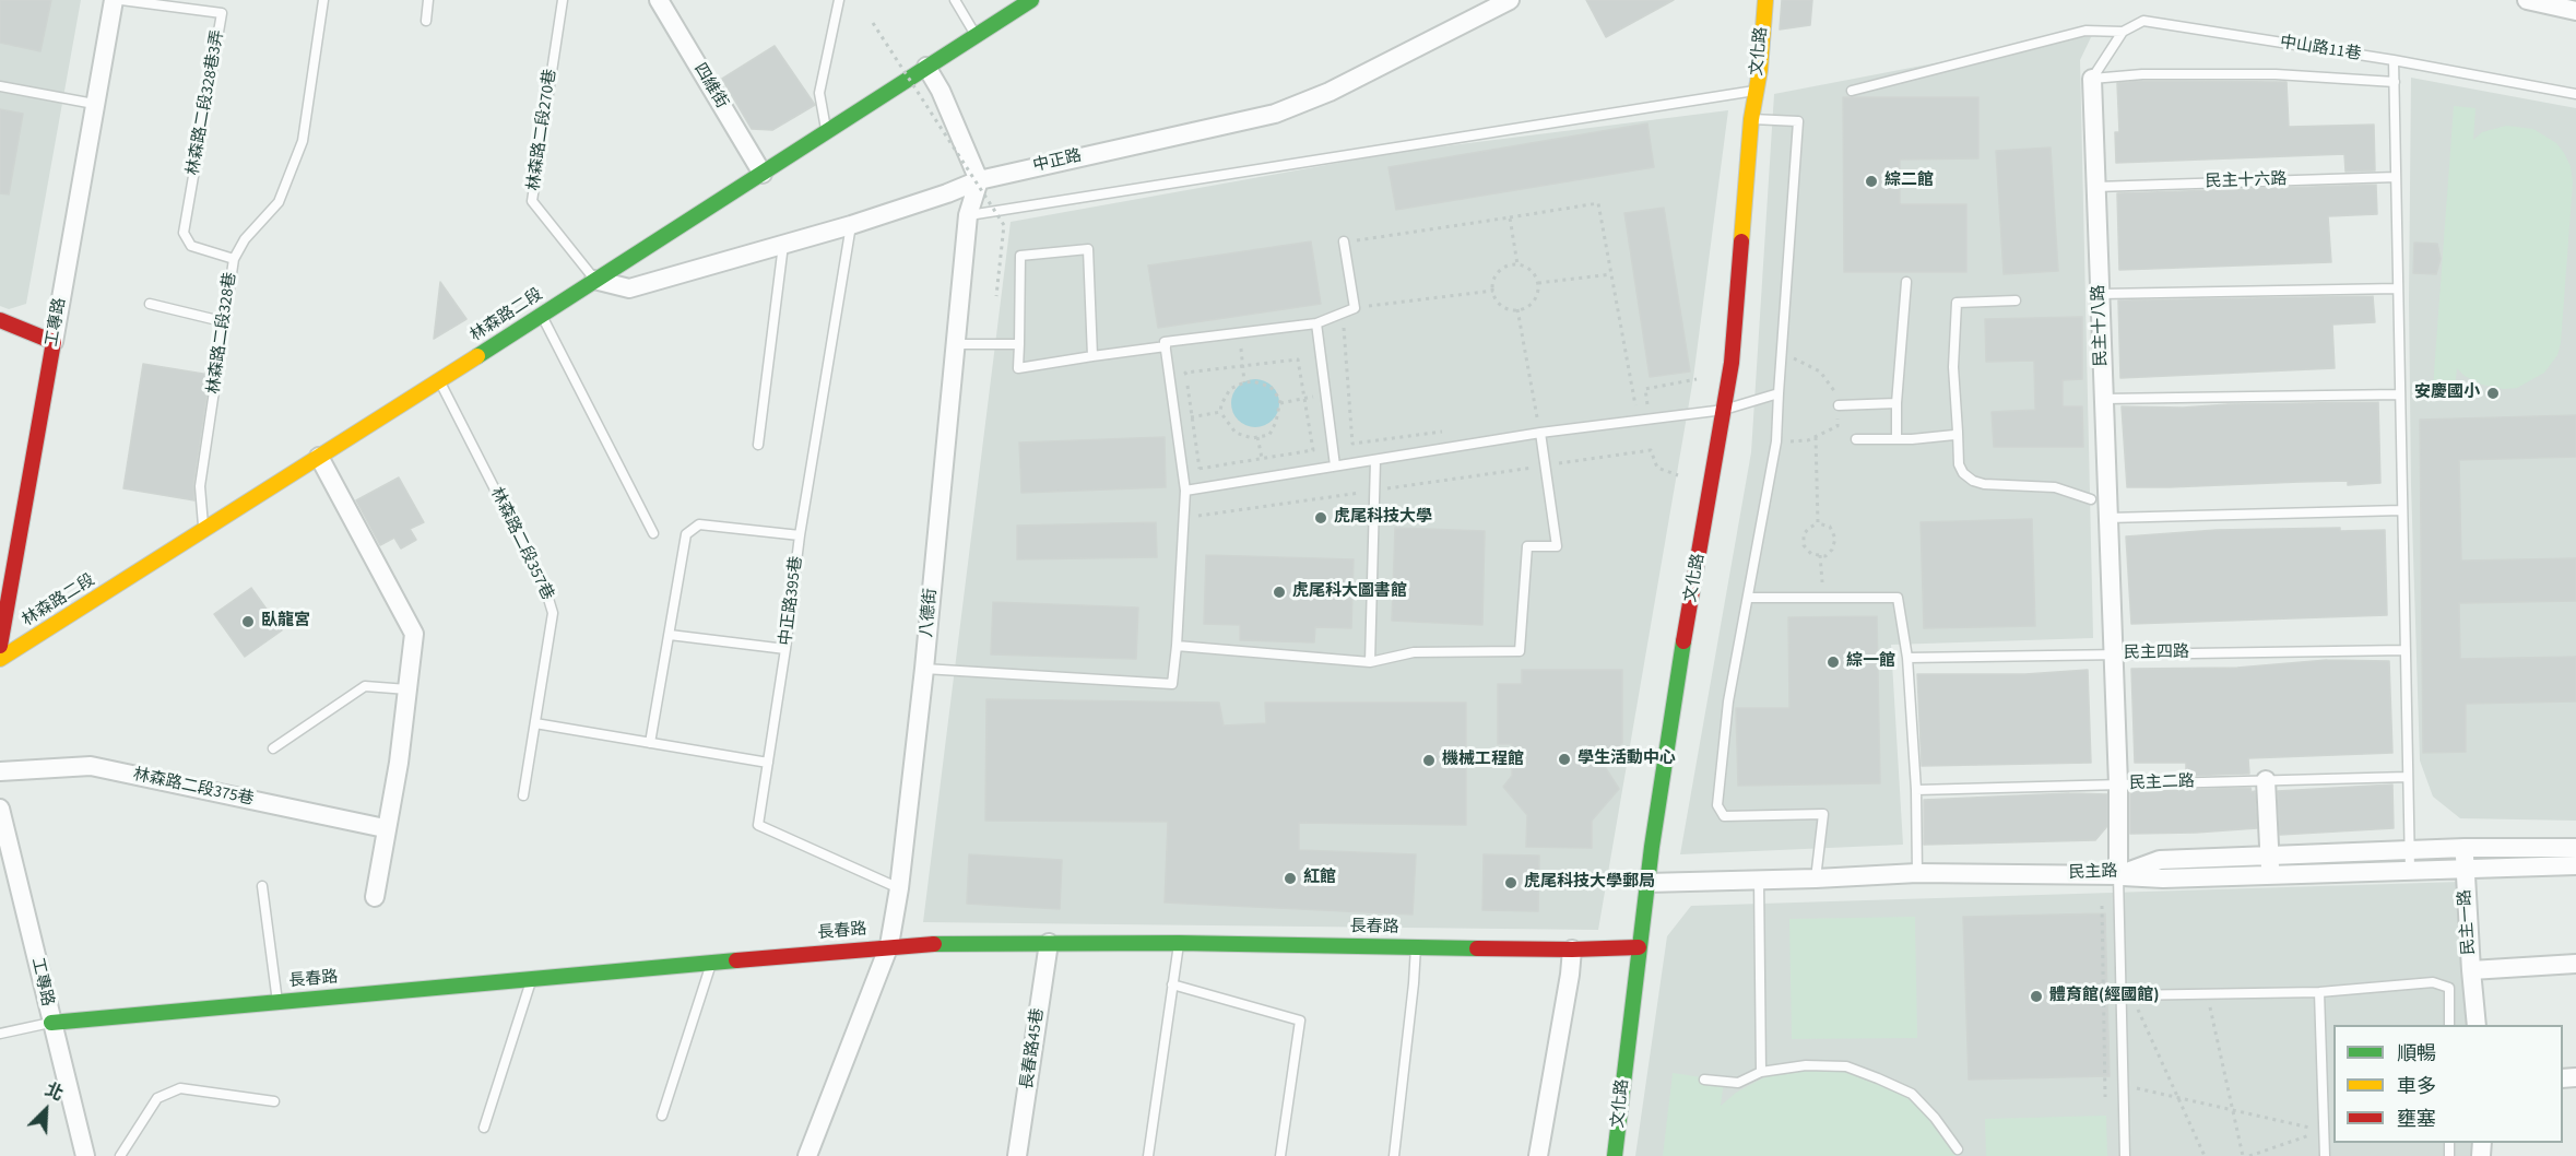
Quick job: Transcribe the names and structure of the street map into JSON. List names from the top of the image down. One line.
{"streets":{"street":["文化路","四維街","中正路","林森路二段","工專路","民主十八路","八德街","林森路二段375巷","民主路","民主一路","長春路","長春路45巷"],"lane":["中山路11巷","林森路二段328巷3弄","林森路二段270巷","民主十六路","林森路二段328巷","林森路二段357巷","中正路395巷","民主四路","民主二路"]},"crossings":[["文化路","民主路"],["文化路","長春路"],["四維街","林森路二段"],["林森路二段328巷3弄","林森路二段328巷"],["林森路二段270巷","中正路"],["林森路二段270巷","林森路二段"],["中正路","林森路二段"],["中正路","中正路395巷"],["中正路","八德街"],["民主十六路","民主十八路"],["林森路二段","林森路二段328巷"],["林森路二段","林森路二段357巷"],["工專路","長春路"],["民主十八路","民主四路"],["民主十八路","民主二路"],["民主十八路","民主路"],["中正路395巷","八德街"],["八德街","長春路"],["民主路","民主一路"],["長春路","長春路45巷"]],"places":["綜二館","安慶國小","虎尾科技大學","虎尾科大圖書館","臥龍宮","綜一館","學生活動中心","機械工程館","紅館","虎尾科技大學郵局","體育館(經國館)"],"legend":["順暢","車多","壅塞"],"north":"top right"}
